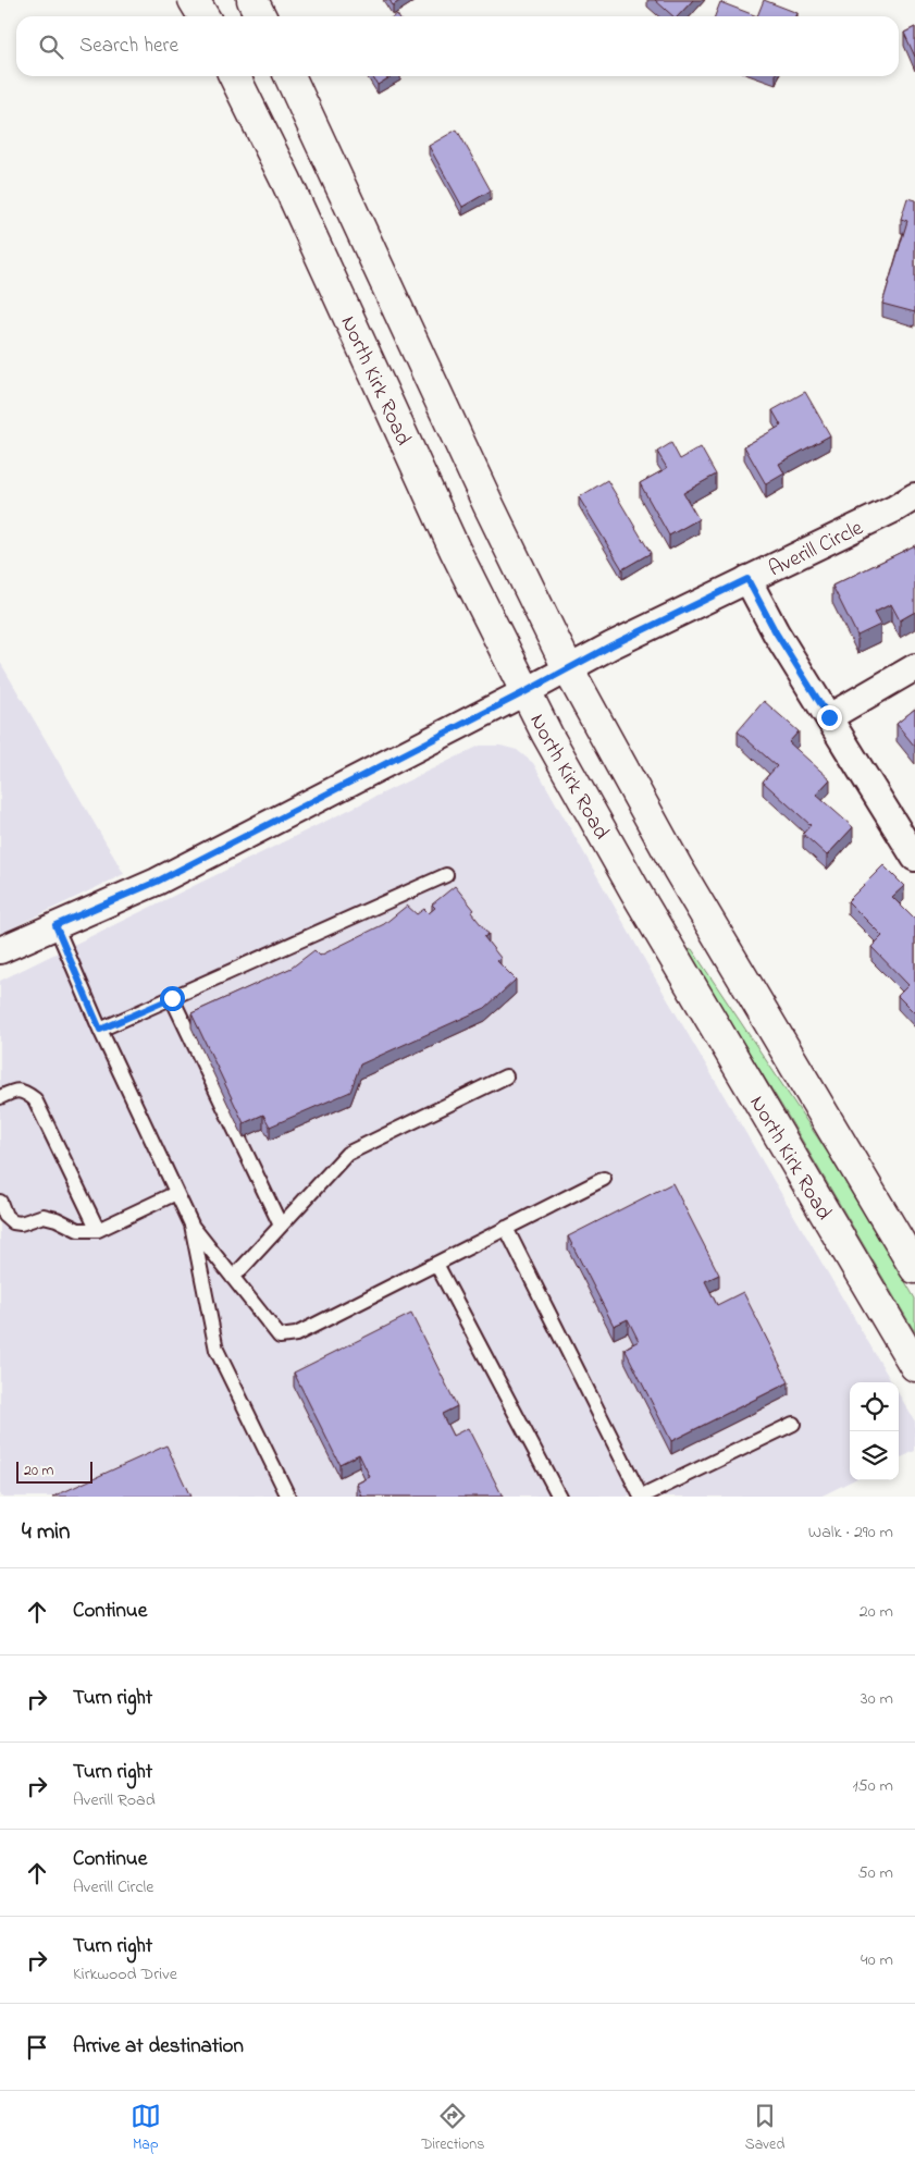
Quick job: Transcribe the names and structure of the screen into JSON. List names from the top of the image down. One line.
{"streets":{"main road":["North Kirk Road"],"street":["Averill Circle"]},"crossings":[["North Kirk Road","Averill Circle"]],"scale_bar":"20 m","page":{"search":"Search here","scale":"20 m","heading":["4 min","Walk · 290 m"],"list":[["Continue","20 m"],["Turn right","30 m"],["Turn right","Averill Road","150 m"],["Continue","Averill Circle","50 m"],["Turn right","Kirkwood Drive","40 m"],"Arrive at destination"],"nav":["Map","Directions","Saved"]}}
